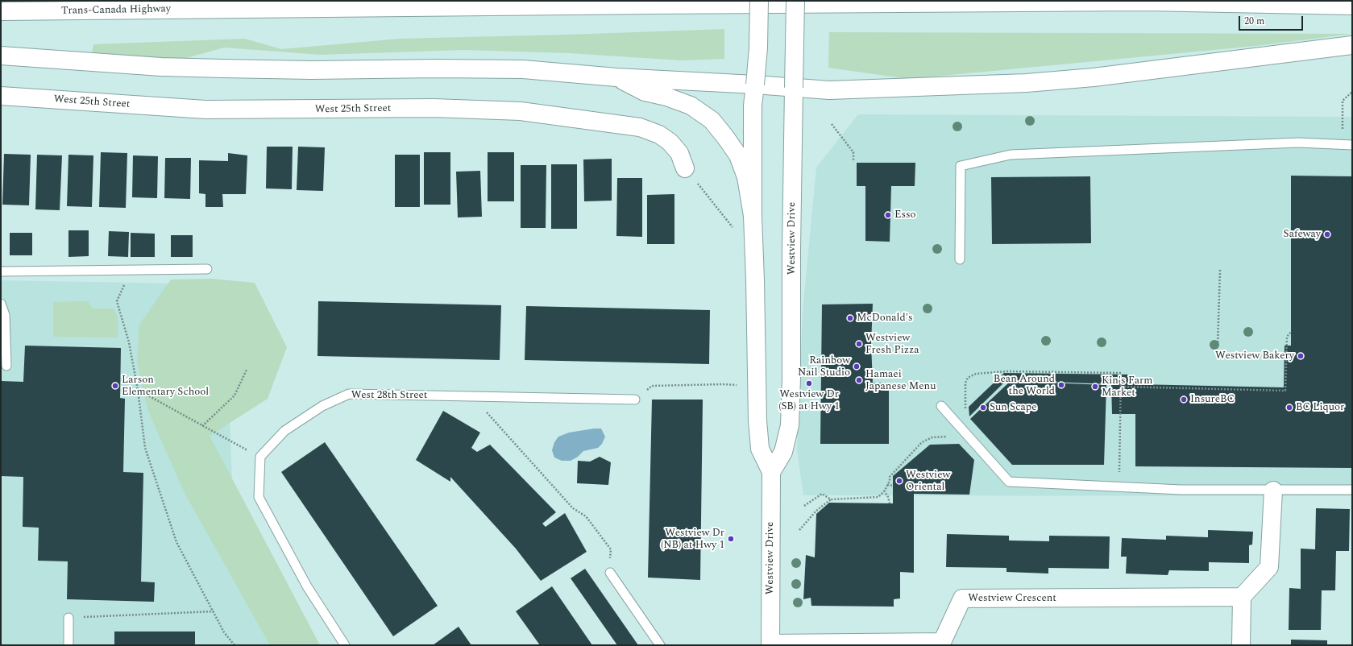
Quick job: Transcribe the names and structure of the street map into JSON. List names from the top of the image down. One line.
{"streets":{"main road":["Trans-Canada Highway","West 25th Street","Westview Drive","Westview Crescent"],"lane":["West 28th Street"]},"crossings":[["Westview Drive","Westview Crescent"]],"places":["Esso","Safeway","McDonald's","Westview Fresh Pizza","Westview Bakery","Rainbow Nail Studio","Hamaei Japanese Menu","Westview Dr (SB) at Hwy 1","Bean Around the World","Larson Elementary School","Kin's Farm Market","InsureBC","Sun Scape","BC Liquor","Westview Oriental","Westview Dr (NB) at Hwy 1"],"scale_bar":"20 m"}
